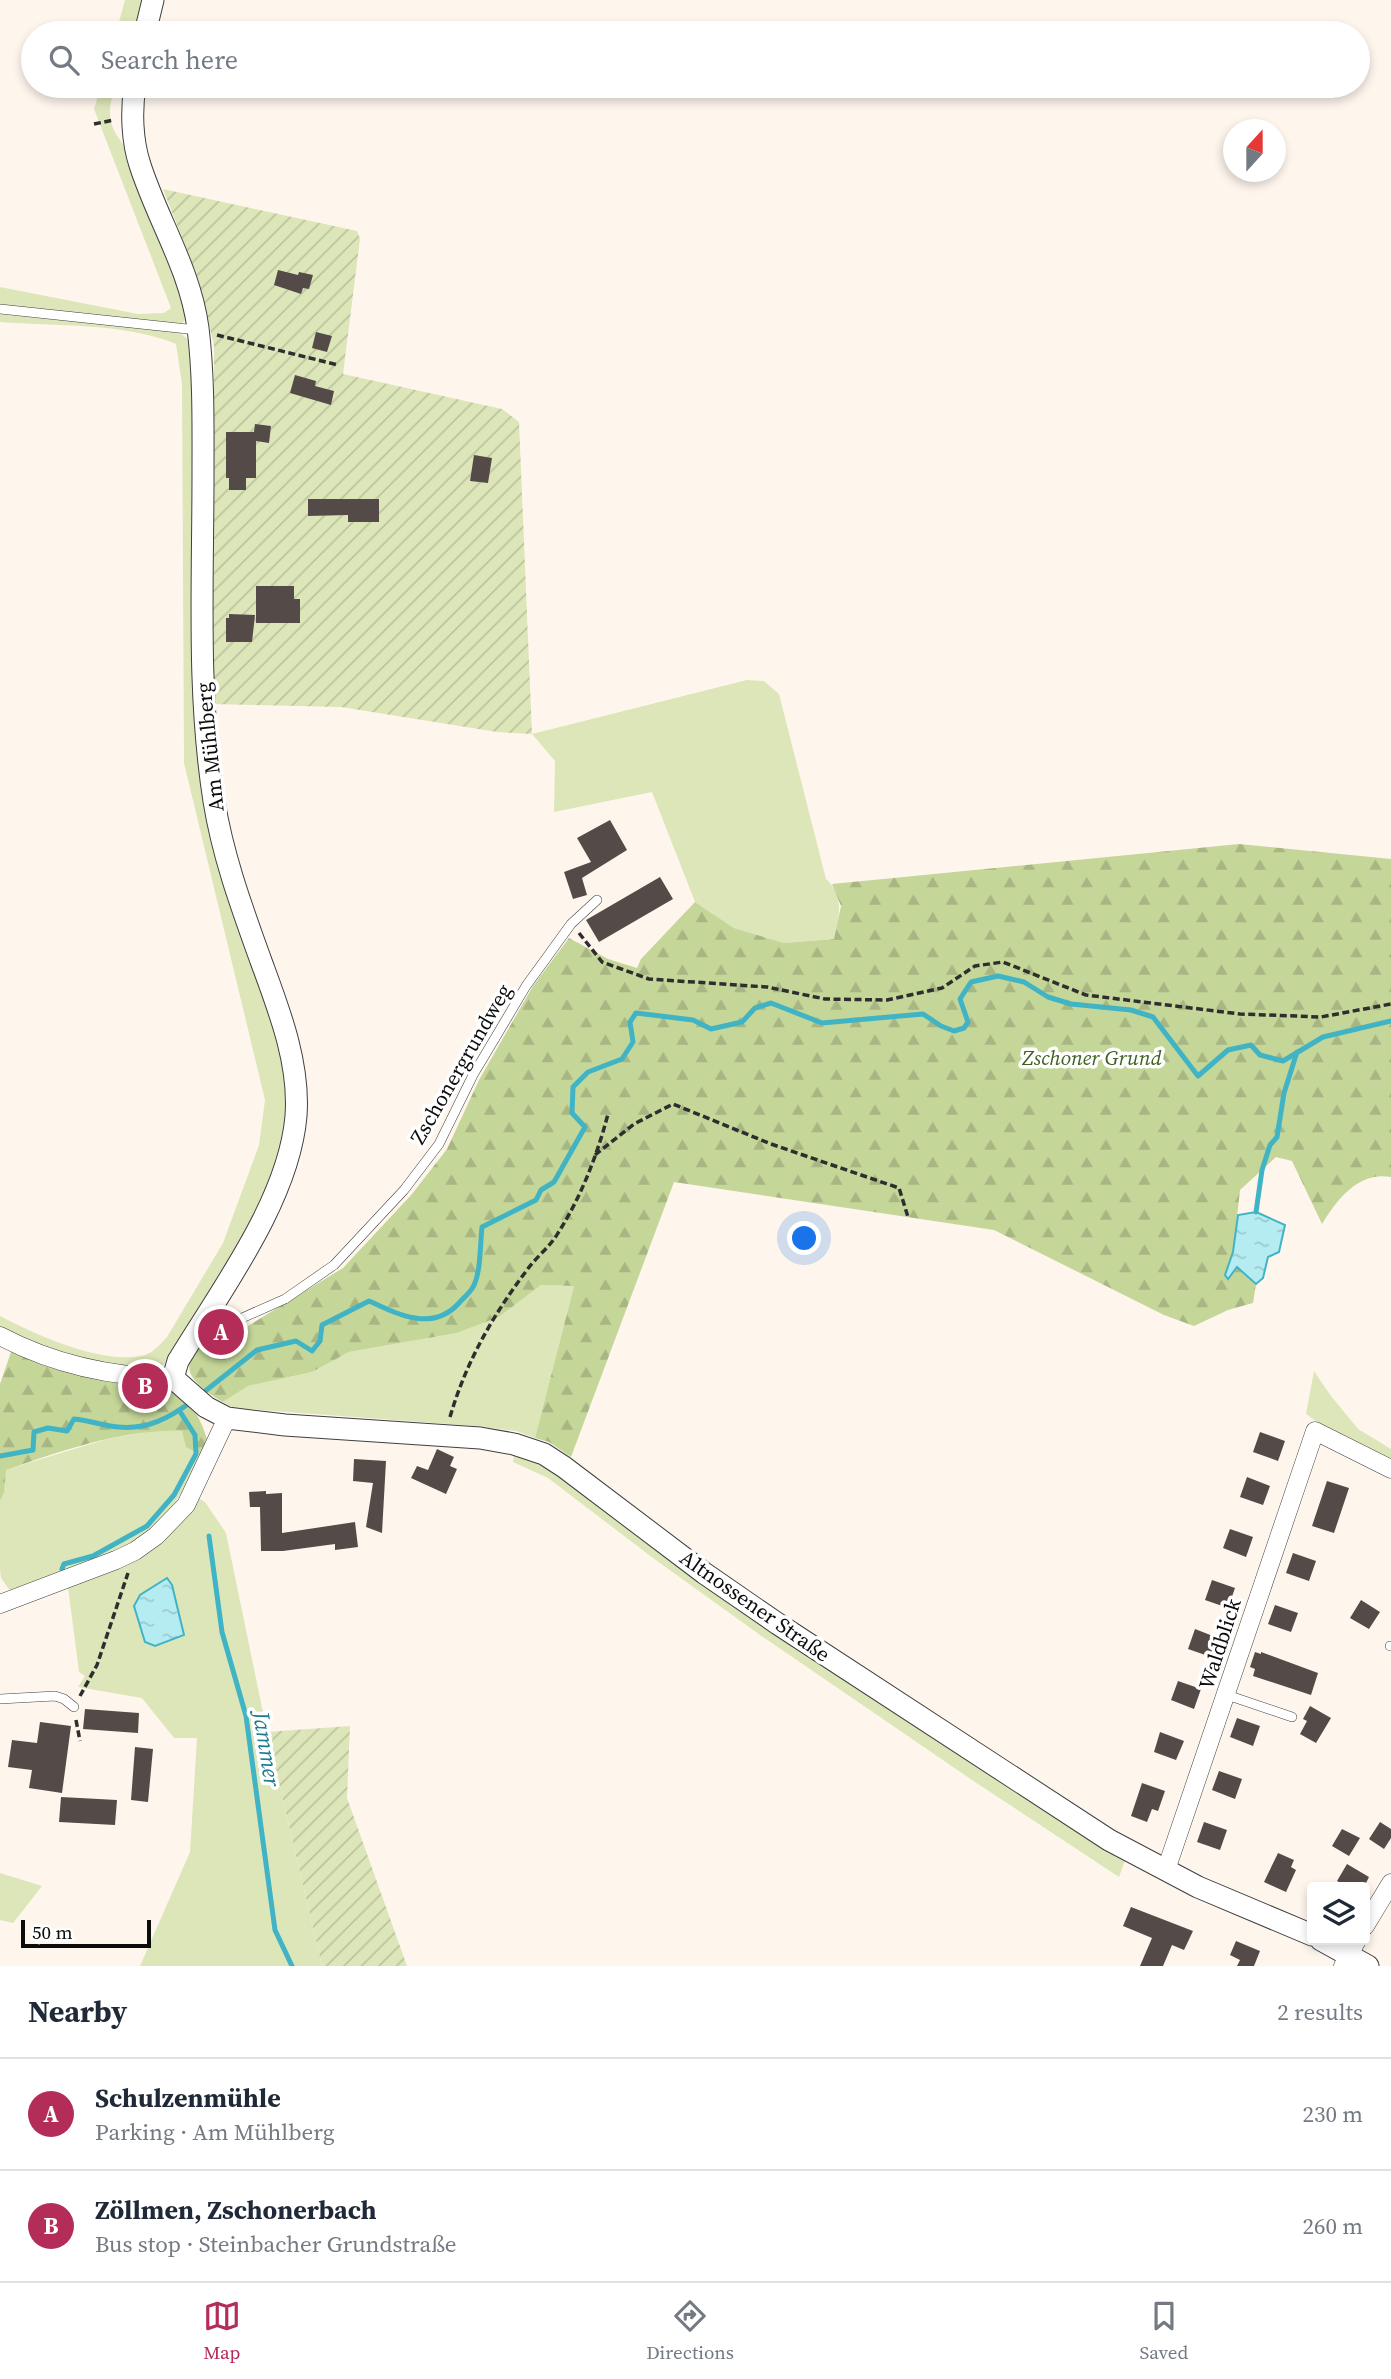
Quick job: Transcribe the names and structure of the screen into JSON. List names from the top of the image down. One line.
{"streets":{"street":["Am Mühlberg","Altnossener Straße","Waldblick"],"lane":["Zschonergrundweg"]},"crossings":[["Am Mühlberg","Zschonergrundweg"],["Am Mühlberg","Altnossener Straße"],["Altnossener Straße","Waldblick"]],"water":["Jammer"],"parks":["Zschoner Grund"],"scale_bar":"50 m","north":"top","page":{"search":"Search here","pins":["A","B"],"scale":"50 m","heading":["Nearby","2 results"],"list":[{"mark":"A","name":"Schulzenmühle","note":"Parking · Am Mühlberg","value":"230 m"},{"mark":"B","name":"Zöllmen, Zschonerbach","note":"Bus stop · Steinbacher Grundstraße","value":"260 m"}],"nav":["Map","Directions","Saved"]}}
